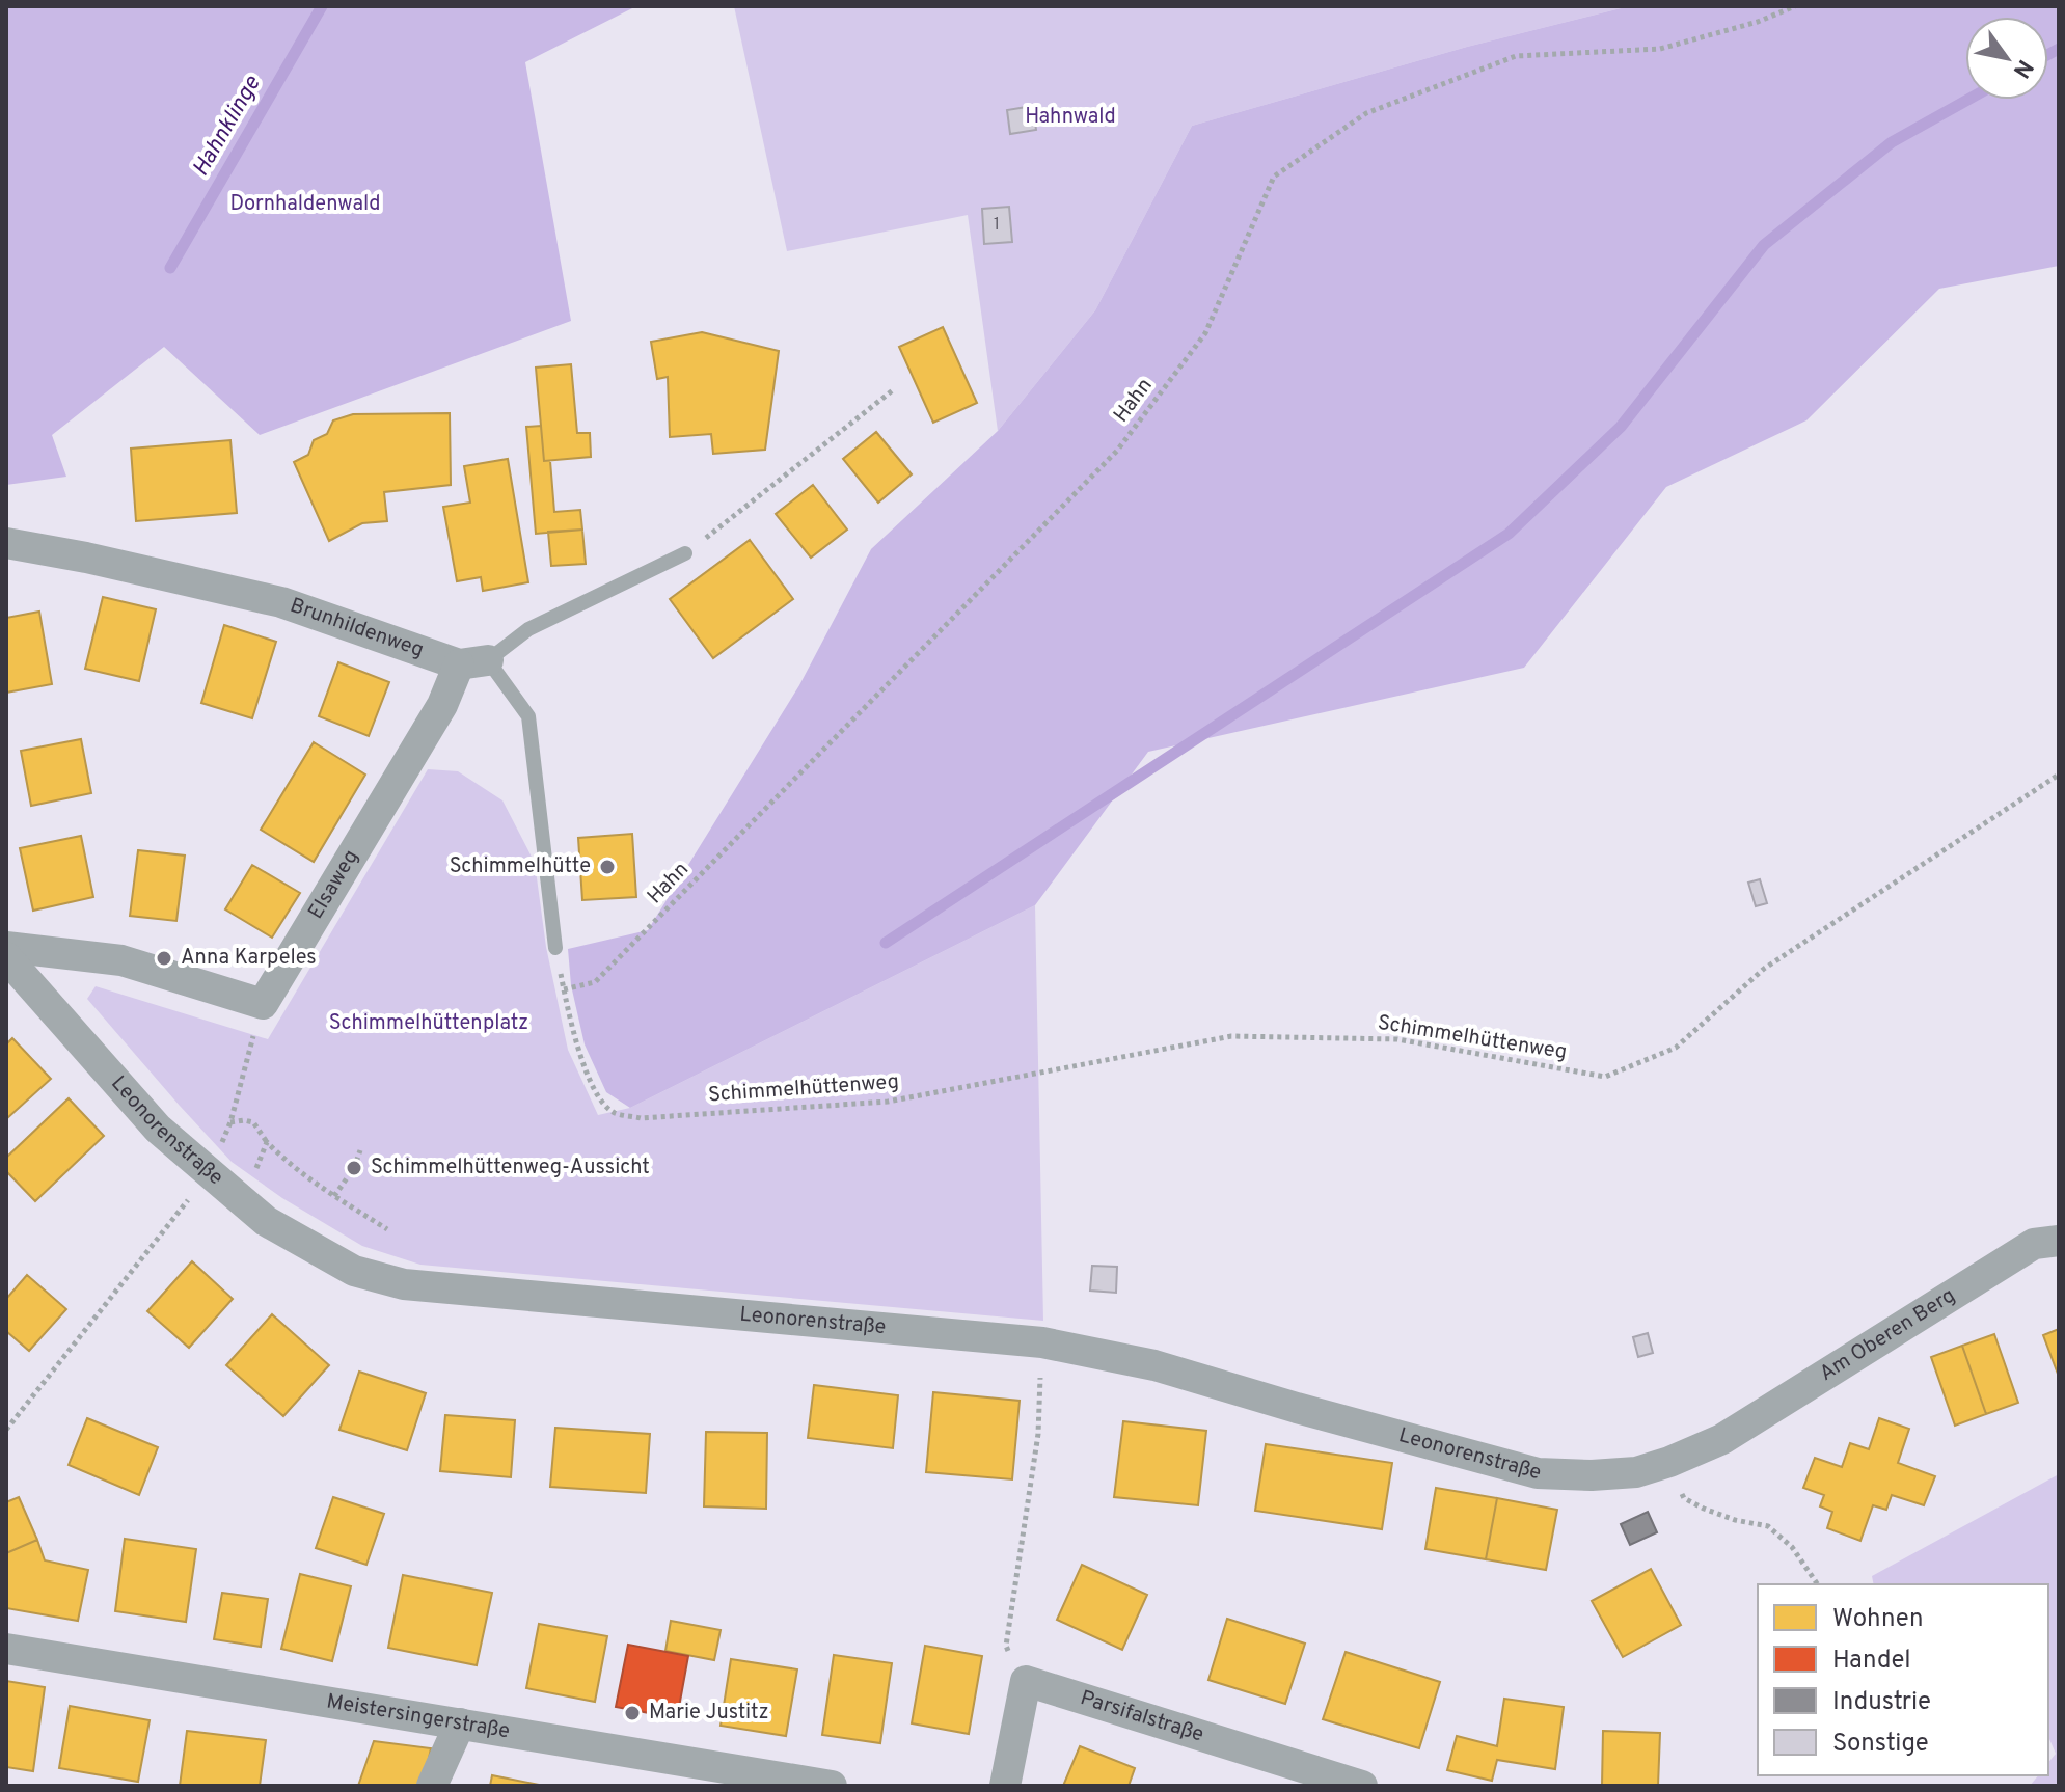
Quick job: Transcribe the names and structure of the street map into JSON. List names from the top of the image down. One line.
{"streets":{"street":["Brunhildenweg","Elsaweg","Leonorenstraße","Am Oberen Berg","Meistersingerstraße","Parsifalstraße"],"path":["Hahn","Schimmelhüttenweg"]},"crossings":[["Hahn","Schimmelhüttenweg"],["Brunhildenweg","Elsaweg"],["Leonorenstraße","Am Oberen Berg"]],"water":["Hahnklinge"],"parks":["Hahnwald","Dornhaldenwald","Schimmelhüttenplatz"],"places":["Schimmelhütte","Anna Karpeles","Schimmelhüttenweg-Aussicht","Marie Justitz"],"house_numbers":["1"],"legend":["Wohnen","Handel","Industrie","Sonstige"],"north":"bottom right"}
